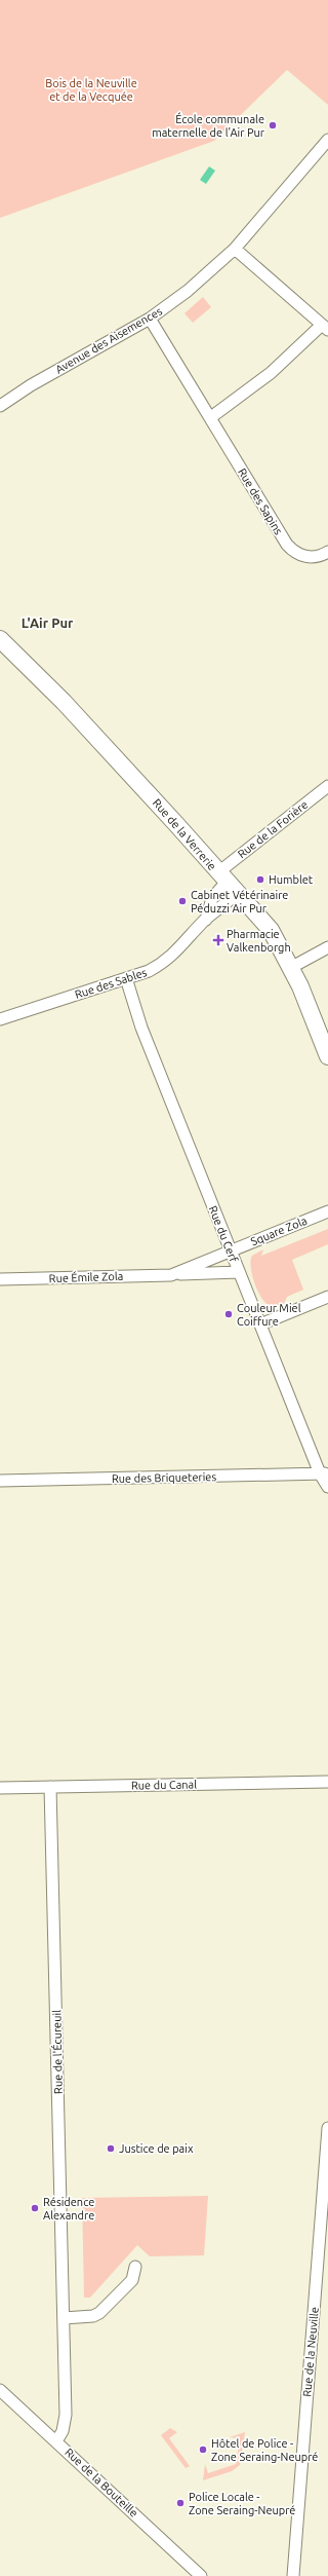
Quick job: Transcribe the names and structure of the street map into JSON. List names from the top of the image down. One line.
{"streets":{"street":["Avenue des Aisemences","Rue des Sapins","Rue de la Forière","Rue de la Verrerie","Rue des Sables","Square Zola","Rue du Cerf","Rue Émile Zola","Rue des Briqueteries","Rue du Canal","Rue de l'Écureuil","Rue de la Neuville","Rue de la Bouteille"]},"crossings":[["Avenue des Aisemences","Rue des Sapins"],["Rue de la Forière","Rue de la Verrerie"],["Rue de la Forière","Rue des Sables"],["Rue de la Verrerie","Rue des Sables"],["Rue des Sables","Rue du Cerf"],["Square Zola","Rue du Cerf"],["Square Zola","Rue Émile Zola"],["Rue du Cerf","Rue Émile Zola"],["Rue du Cerf","Rue des Briqueteries"],["Rue du Canal","Rue de l'Écureuil"],["Rue de l'Écureuil","Rue de la Bouteille"]],"districts":["L'Air Pur"],"parks":["Bois de la Neuville et de la Vecquée"],"places":{"other":["École communale maternelle de l'Air Pur","Humblet","Cabinet Vétérinaire Péduzzi Air Pur","Couleur Miel Coiffure","Justice de paix","Résidence Alexandre","Hôtel de Police - Zone Seraing-Neupré","Police Locale - Zone Seraing-Neupré"],"health":["Pharmacie Valkenborgh"]}}
